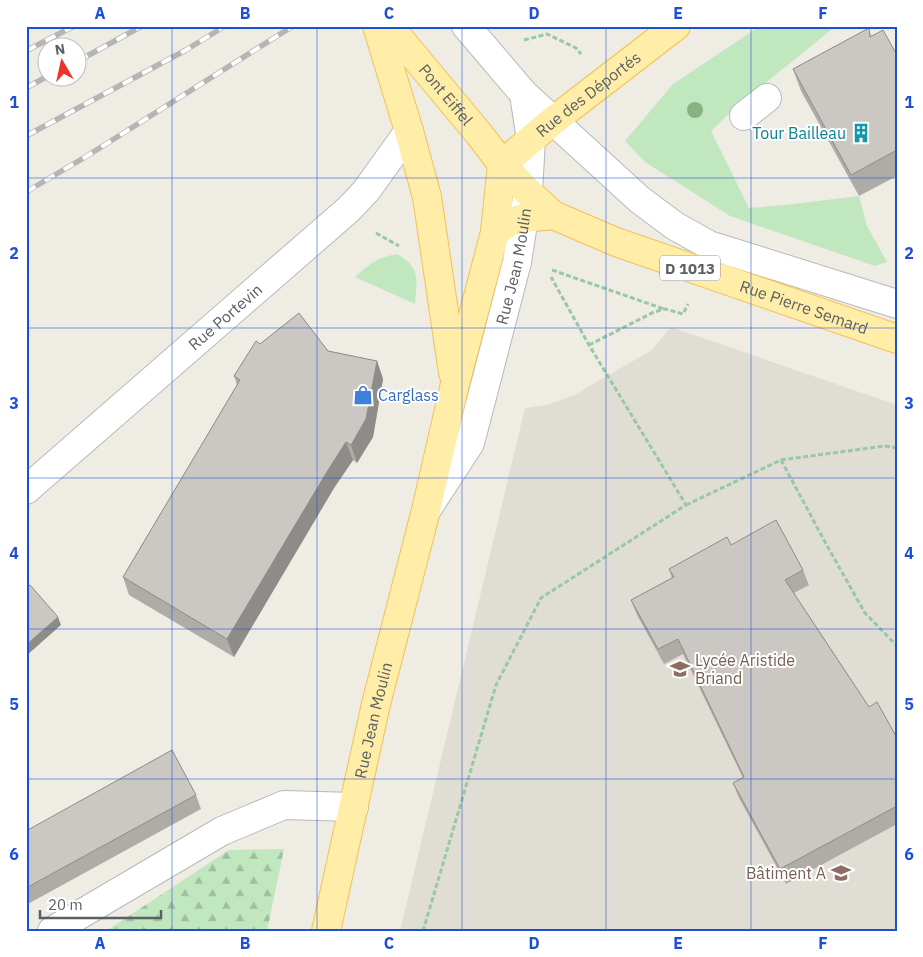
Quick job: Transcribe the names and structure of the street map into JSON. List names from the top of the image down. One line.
{"streets":{"main road":["Rue des Déportés","Pont Eiffel","Rue Jean Moulin","D 1013","Rue Pierre Semard"],"street":["Rue Portevin"]},"crossings":[["Rue des Déportés","Pont Eiffel"],["Rue des Déportés","Rue Jean Moulin"],["Rue des Déportés","Rue Pierre Semard"],["Pont Eiffel","Rue Jean Moulin"],["Pont Eiffel","Rue Pierre Semard"],["Pont Eiffel","Rue Portevin"],["Rue Jean Moulin","Rue Pierre Semard"],["Rue Jean Moulin","Rue Portevin"]],"places":{"building":["Tour Bailleau"],"shop":["Carglass"],"school or university":["Lycée Aristide Briand","Bâtiment A"]},"scale_bar":"20 m","north":"top","grid":{"columns":["A","B","C","D","E","F"],"rows":["1","2","3","4","5","6"]}}
